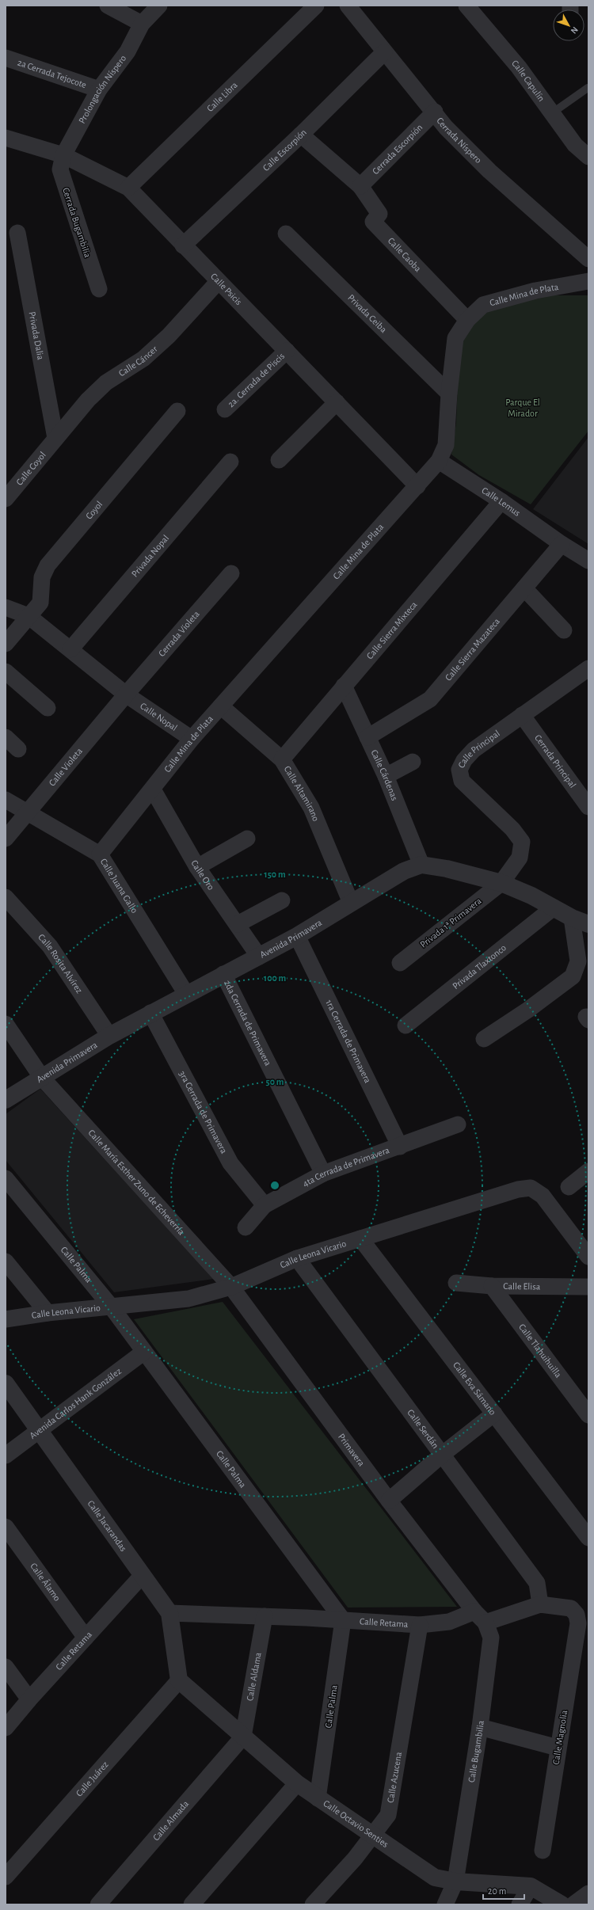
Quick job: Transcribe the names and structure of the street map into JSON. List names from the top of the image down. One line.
{"streets":{"street":["2a Cerrada Tejocote","Calle Capulín","Prolongación Níspero","Calle Libra","Cerrada Níspero","Cerrada Escorpión","Calle Escorpión","Cerrada Bugambilia","Calle Caoba","Calle Psicis","Calle Mina de Plata","Privada Ceiba","Privada Dalia","Calle Cáncer","2a. Cerrada de Piscis","Calle Coyol","Calle Lemus","Coyol","Privada Nopal","Calle Sierra Mixteca","Cerrada Violeta","Calle Sierra Mazateca","Calle Nopal","Calle Principal","Cerrada Principal","Calle Violeta","Calle Cárdenas","Calle Altamirano","Calle Oro","Calle Juana Gallo","Privada 1ª Primavera","Avenida Primavera","Calle Rosita Alvírez","Privada Tlaxtonco","2da Cerrada de Primavera","1ra Cerrada de Primavera","3ra Cerrada de Primavera","4ta Cerrada de Primavera","Calle María Esther Zuno de Echeverría","Calle Leona Vicario","Calle Palma","Calle Elisa","Calle Tlahuihuilla","Calle Eva Sámano","Avenida Carlos Hank González","Calle Serdán","Primavera","Calle Jacarandas","Calle Álamo","Calle Retama","Calle Aldama","Calle Magnolia","Calle Bugambilia","Calle Azucena","Calle Juárez","Calle Almada","Calle Octavio Senties"]},"crossings":[["2a Cerrada Tejocote","Prolongación Níspero"],["Prolongación Níspero","Cerrada Bugambilia"],["Prolongación Níspero","Calle Psicis"],["Calle Libra","Calle Psicis"],["Cerrada Níspero","Cerrada Escorpión"],["Cerrada Níspero","Calle Escorpión"],["Cerrada Escorpión","Calle Caoba"],["Calle Escorpión","Calle Psicis"],["Cerrada Bugambilia","Calle Psicis"],["Calle Caoba","Calle Mina de Plata"],["Calle Psicis","Calle Mina de Plata"],["Calle Psicis","Calle Cáncer"],["Calle Psicis","2a. Cerrada de Piscis"],["Calle Mina de Plata","Privada Ceiba"],["Calle Mina de Plata","Calle Lemus"],["Calle Mina de Plata","Calle Nopal"],["Calle Mina de Plata","Calle Altamirano"],["Calle Mina de Plata","Calle Oro"],["Calle Mina de Plata","Calle Juana Gallo"],["Privada Dalia","Calle Cáncer"],["Privada Dalia","Calle Coyol"],["Calle Cáncer","Calle Coyol"],["Calle Lemus","Calle Sierra Mixteca"],["Calle Lemus","Calle Sierra Mazateca"],["Calle Sierra Mixteca","Calle Cárdenas"],["Calle Sierra Mixteca","Calle Altamirano"],["Cerrada Violeta","Calle Nopal"],["Cerrada Violeta","Calle Violeta"],["Calle Sierra Mazateca","Calle Cárdenas"],["Calle Nopal","Calle Violeta"],["Calle Principal","Cerrada Principal"],["Calle Principal","Privada 1ª Primavera"],["Calle Principal","Avenida Primavera"],["Calle Violeta","Calle Juana Gallo"],["Calle Cárdenas","Avenida Primavera"],["Calle Altamirano","Avenida Primavera"],["Calle Oro","Avenida Primavera"],["Calle Juana Gallo","Avenida Primavera"],["Privada 1ª Primavera","Avenida Primavera"],["Avenida Primavera","Calle Rosita Alvírez"],["Avenida Primavera","Privada Tlaxtonco"],["Avenida Primavera","2da Cerrada de Primavera"],["Avenida Primavera","1ra Cerrada de Primavera"],["Avenida Primavera","3ra Cerrada de Primavera"],["Avenida Primavera","Calle María Esther Zuno de Echeverría"],["2da Cerrada de Primavera","4ta Cerrada de Primavera"],["1ra Cerrada de Primavera","4ta Cerrada de Primavera"],["3ra Cerrada de Primavera","4ta Cerrada de Primavera"],["Calle María Esther Zuno de Echeverría","Calle Leona Vicario"],["Calle María Esther Zuno de Echeverría","Primavera"],["Calle Leona Vicario","Calle Palma"],["Calle Leona Vicario","Calle Eva Sámano"],["Calle Leona Vicario","Calle Serdán"],["Calle Leona Vicario","Primavera"],["Calle Palma","Avenida Carlos Hank González"],["Calle Palma","Calle Retama"],["Calle Palma","Calle Octavio Senties"],["Calle Elisa","Calle Tlahuihuilla"],["Avenida Carlos Hank González","Calle Jacarandas"],["Calle Serdán","Calle Retama"],["Primavera","Calle Retama"],["Primavera","Calle Bugambilia"],["Calle Jacarandas","Calle Retama"],["Calle Jacarandas","Calle Juárez"],["Calle Jacarandas","Calle Octavio Senties"],["Calle Álamo","Calle Retama"],["Calle Retama","Calle Aldama"],["Calle Retama","Calle Magnolia"],["Calle Retama","Calle Bugambilia"],["Calle Retama","Calle Azucena"],["Calle Aldama","Calle Almada"],["Calle Aldama","Calle Octavio Senties"],["Calle Bugambilia","Calle Octavio Senties"],["Calle Azucena","Calle Octavio Senties"],["Calle Juárez","Calle Octavio Senties"],["Calle Almada","Calle Octavio Senties"]],"parks":["Parque El Mirador"],"scale_bar":"20 m","north":"bottom right","rings":["150 m","100 m","50 m"]}
